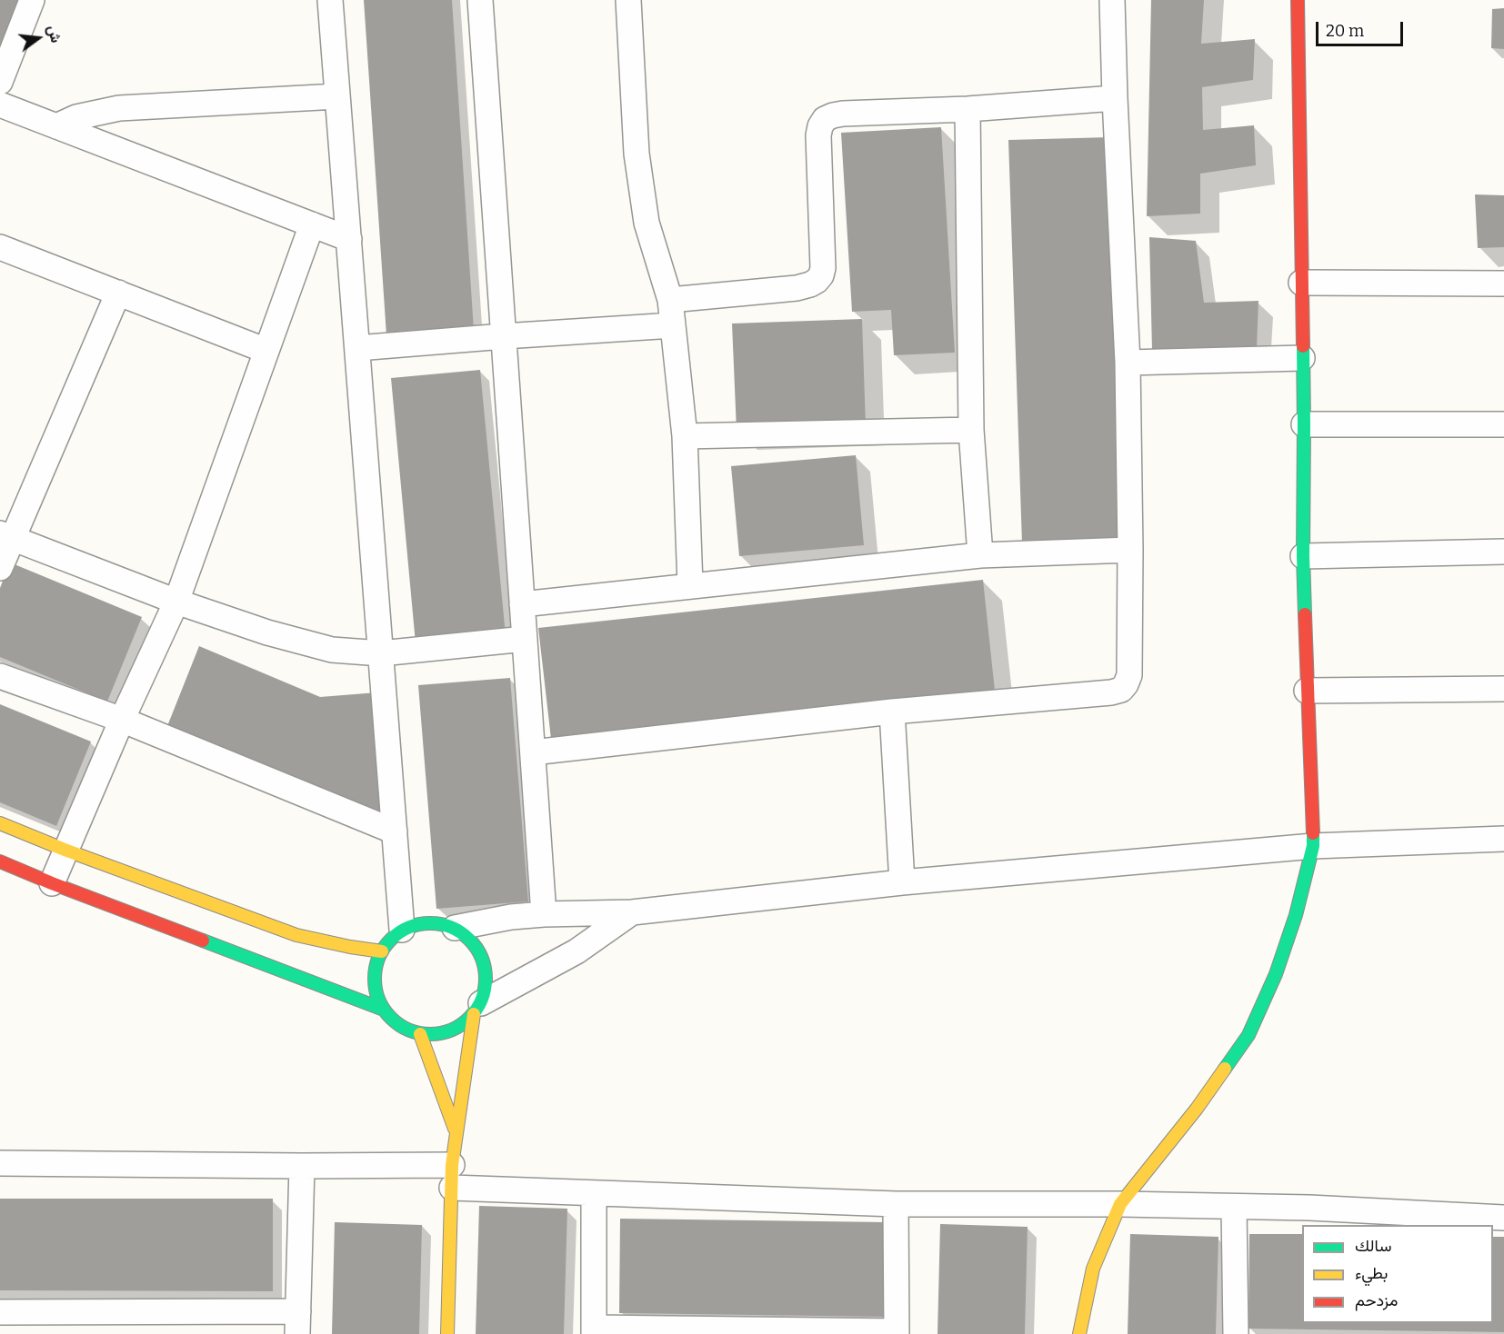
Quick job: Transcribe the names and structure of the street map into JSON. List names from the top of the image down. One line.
{"legend":["سالك","بطيء","مزدحم"],"scale_bar":"20 m","north":"right"}
